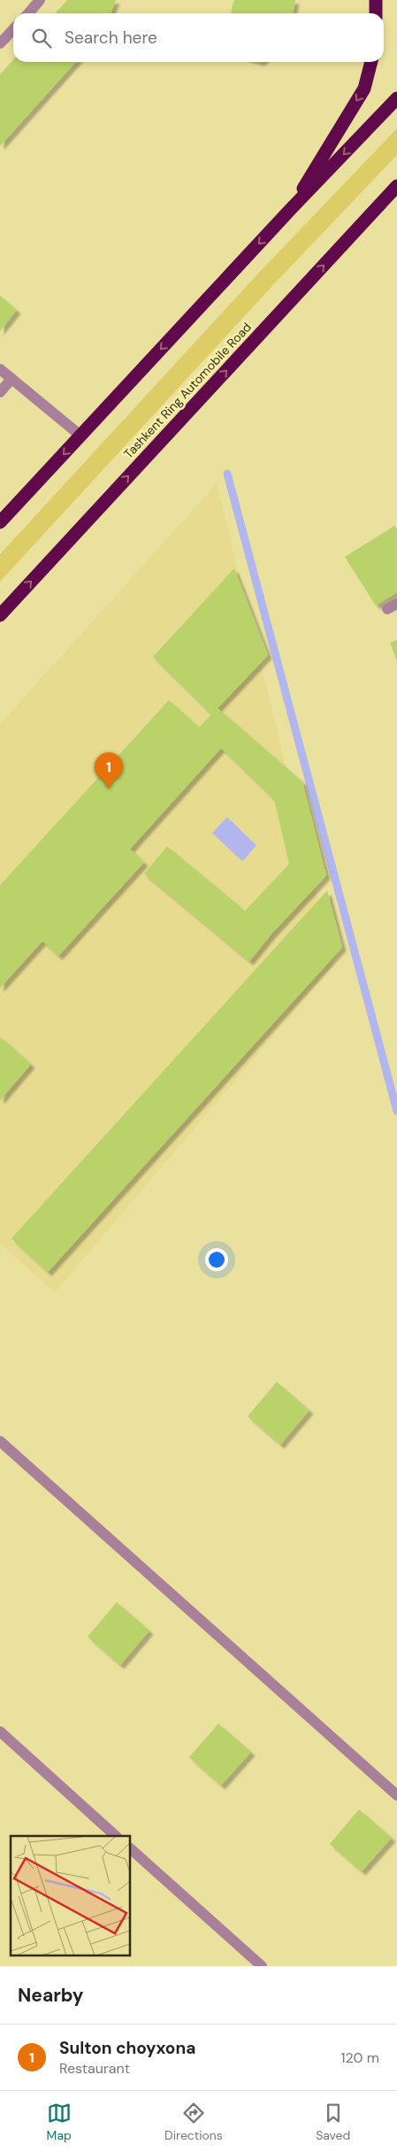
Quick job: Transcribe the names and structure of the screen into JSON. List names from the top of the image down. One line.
{"streets":{"highway":["Tashkent Ring Automobile Road"]},"page":{"search":"Search here","pins":"1","heading":"Nearby","list":[{"mark":"1","name":"Sulton choyxona","note":"Restaurant","value":"120 m"}],"nav":["Map","Directions","Saved"]}}
